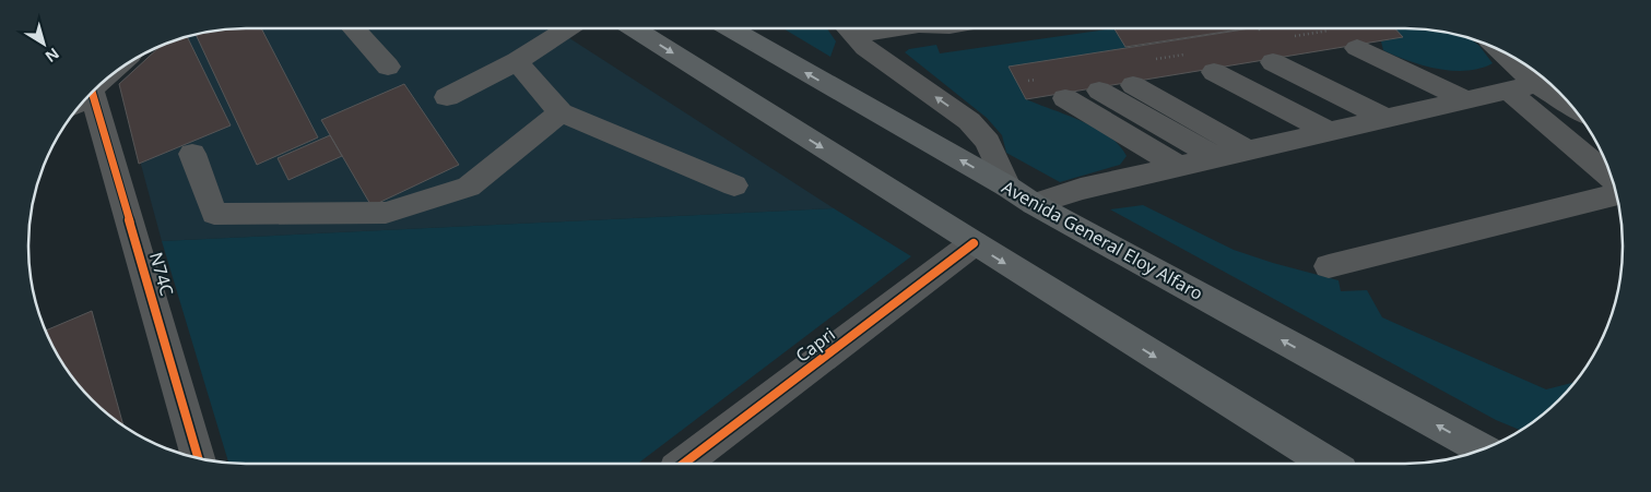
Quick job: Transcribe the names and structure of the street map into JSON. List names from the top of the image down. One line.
{"streets":{"main road":["Avenida General Eloy Alfaro"],"street":["N74C","Capri"]},"north":"bottom right"}
